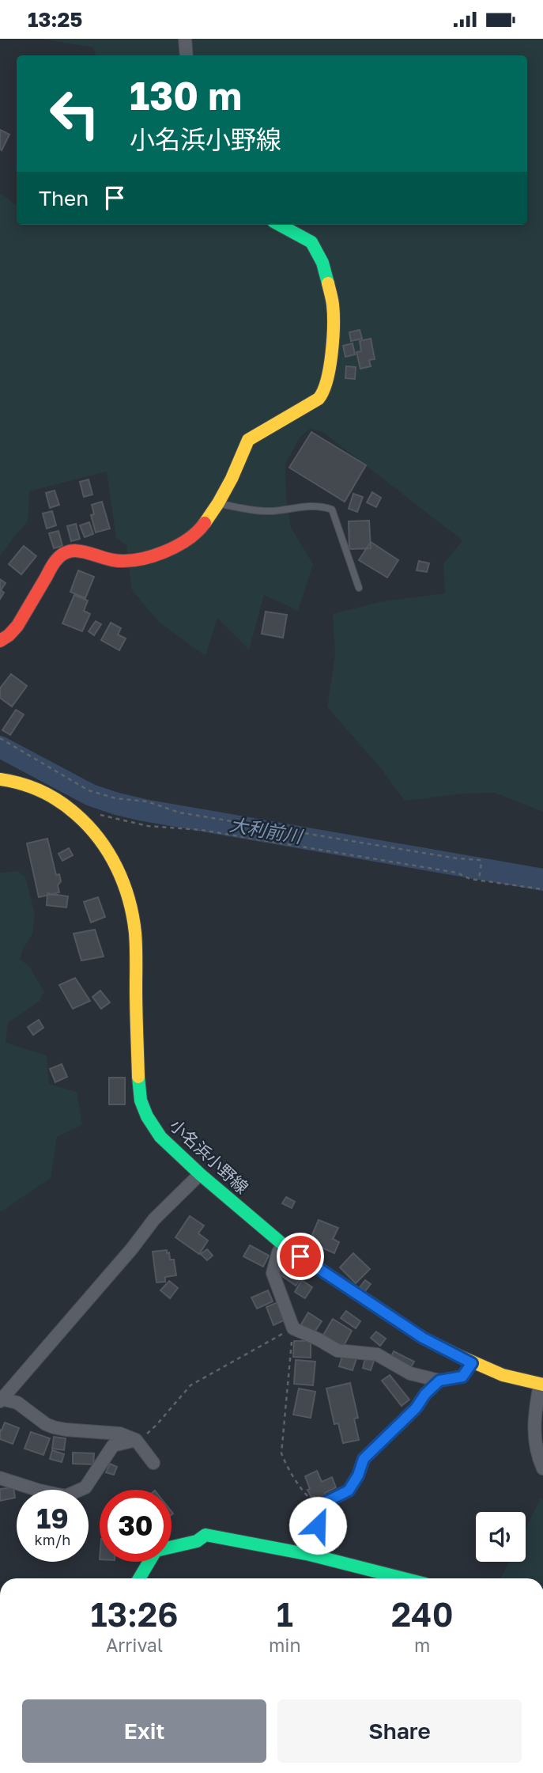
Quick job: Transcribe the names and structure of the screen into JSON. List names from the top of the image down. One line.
{"streets":{"street":["小名浜小野線"]},"water":["大利前川"],"page":{"status":"13:25","turn":["130 m","小名浜小野線"],"then":"Then","speed":"19 km/h","limit":"30","eta":["13:26","Arrival","1","min","240","m"],"buttons":["Exit","Share"]}}
